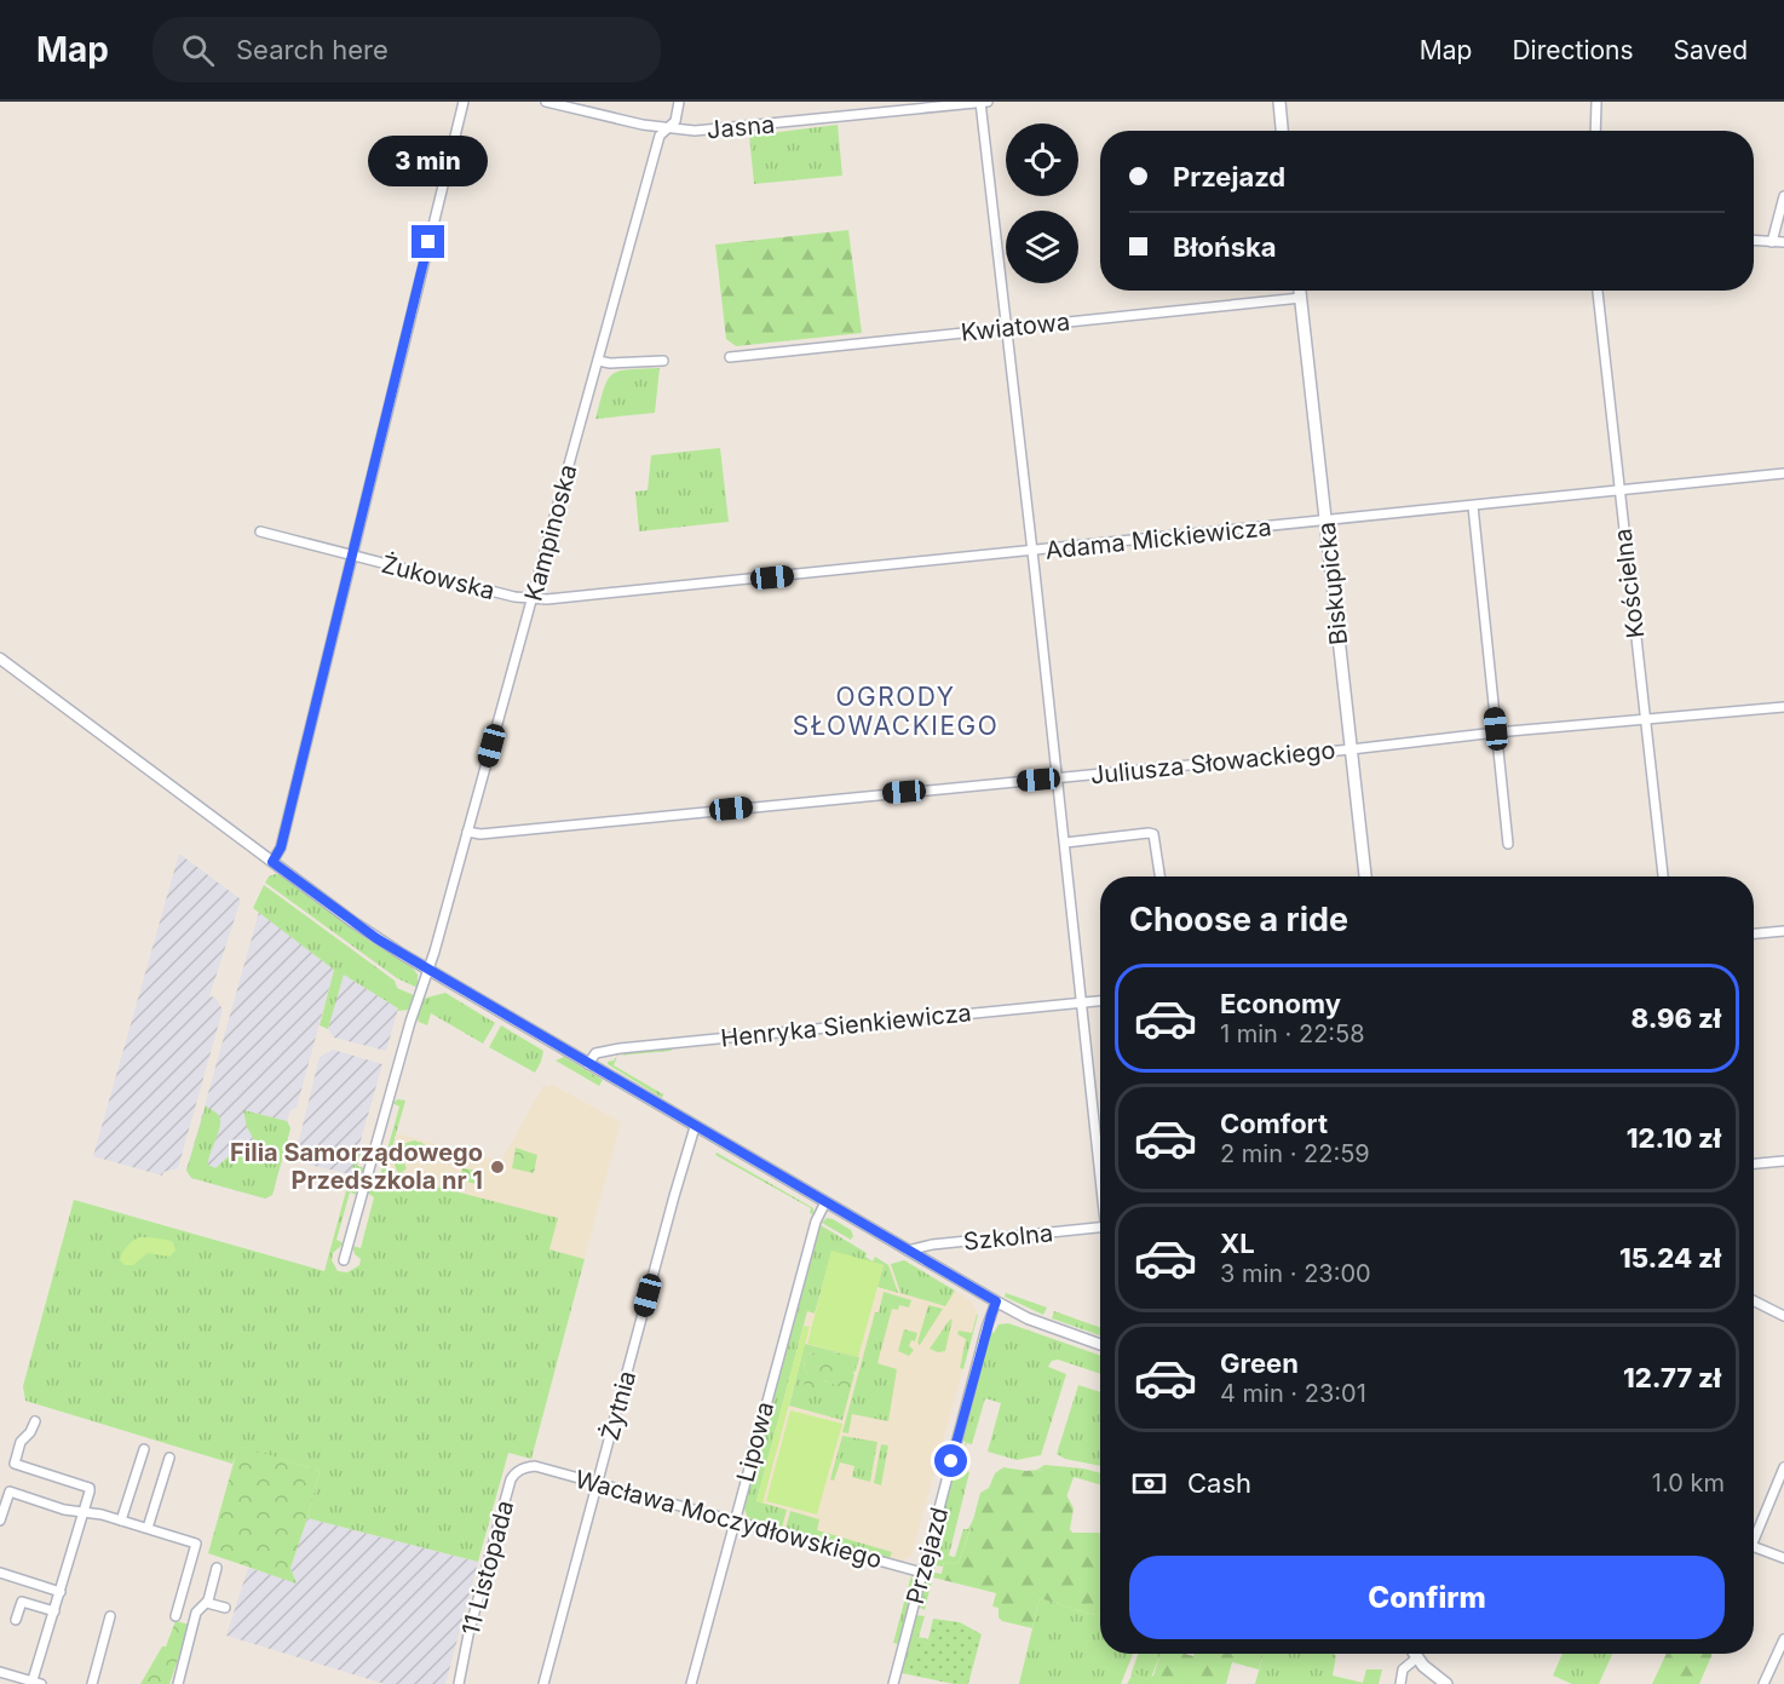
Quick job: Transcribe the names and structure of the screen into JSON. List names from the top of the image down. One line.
{"streets":{"main road":["Biskupicka"],"street":["Jasna","Kwiatowa","Kampinoska","Adama Mickiewicza","Żukowska","Kościelna","Juliusza Słowackiego","Henryka Sienkiewicza","Szkolna","Żytnia","Lipowa","Wacława Moczydłowskiego","Przejazd","11 Listopada"]},"crossings":[["Jasna","Kampinoska"],["Kwiatowa","Biskupicka"],["Kampinoska","Adama Mickiewicza"],["Kampinoska","Żukowska"],["Kampinoska","Juliusza Słowackiego"],["Adama Mickiewicza","Żukowska"],["Adama Mickiewicza","Biskupicka"],["Adama Mickiewicza","Kościelna"],["Biskupicka","Juliusza Słowackiego"],["Kościelna","Juliusza Słowackiego"],["Żytnia","Wacława Moczydłowskiego"],["Lipowa","Wacława Moczydłowskiego"],["Wacława Moczydłowskiego","Przejazd"],["Wacława Moczydłowskiego","11 Listopada"]],"districts":["OGRODY SŁOWACKIEGO"],"places":["Filia Samorządowego Przedszkola nr 1"],"page":{"header":"Map","search":"Search here","nav":["Map","Directions","Saved"],"banner":["Przejazd","Błońska"],"bubble":"3 min","heading":"Choose a ride","list":[{"name":"Economy","note":"1 min · 22:58","value":"8.96 zł"},{"name":"Comfort","note":"2 min · 22:59","value":"12.10 zł"},{"name":"XL","note":"3 min · 23:00","value":"15.24 zł"},{"name":"Green","note":"4 min · 23:01","value":"12.77 zł"}],"pay":["Cash","1.0 km"],"buttons":"Confirm"}}
